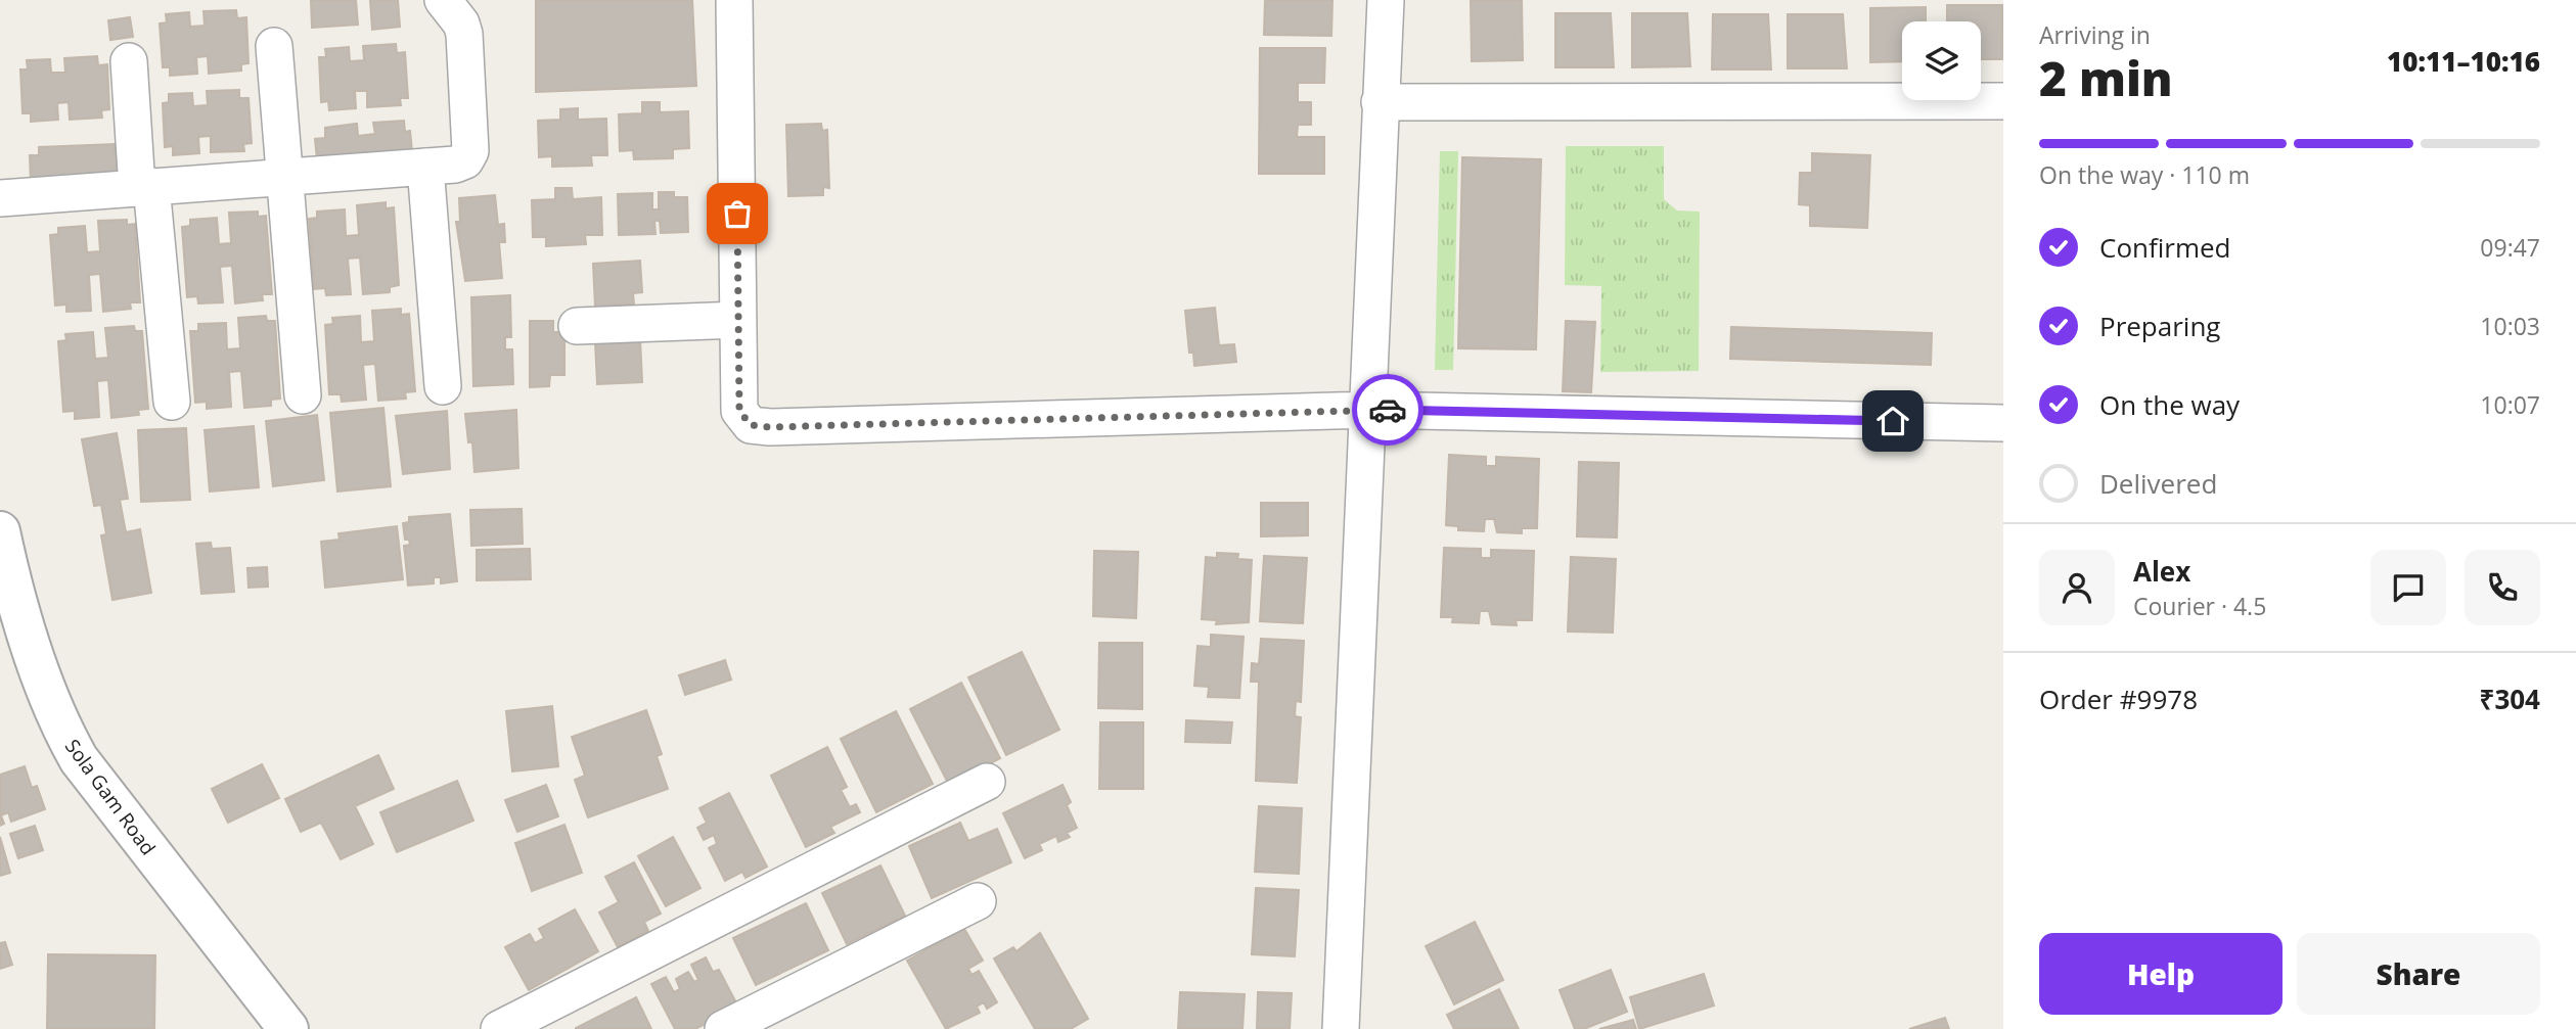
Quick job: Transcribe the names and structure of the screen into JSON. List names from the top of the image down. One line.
{"streets":{"street":["Sola Gam Road"]},"page":{"heading":["2 min","Arriving in","10:11–10:16"],"panel":["Alex","Courier · 4.5","Order #9978","₹304"],"bar":"On the way · 110 m","list":[["Confirmed","09:47"],["Preparing","10:03"],["On the way","10:07"],"Delivered"],"buttons":["Help","Share"]}}
